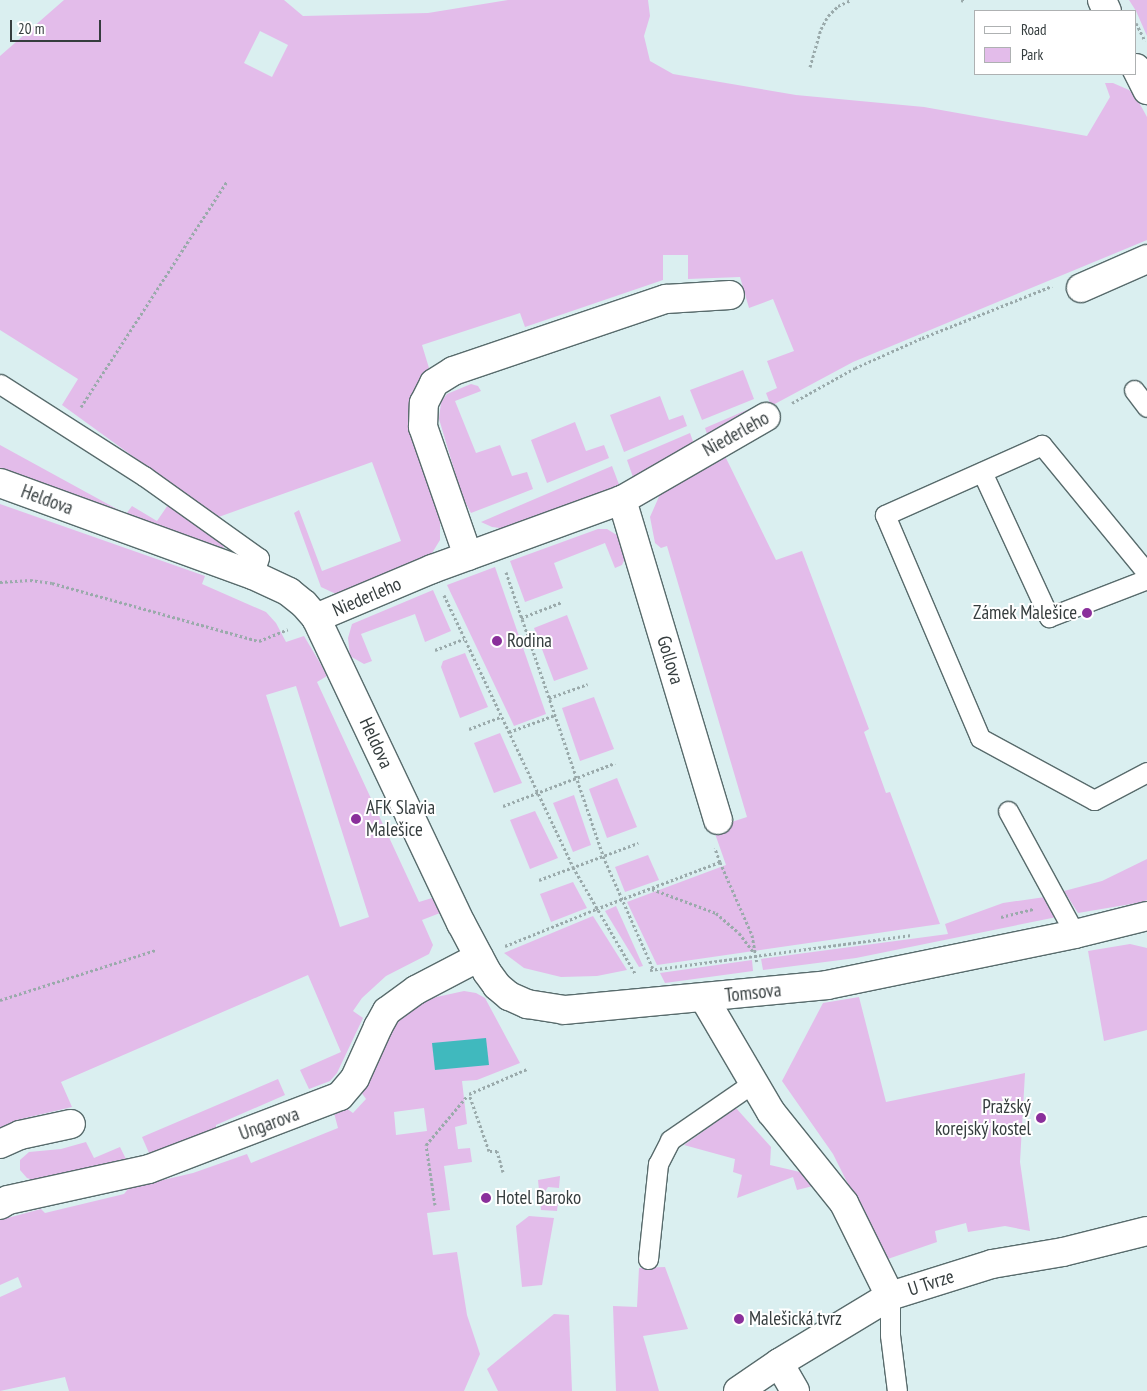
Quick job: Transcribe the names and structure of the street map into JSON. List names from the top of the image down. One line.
{"streets":{"street":["Niederleho","Heldova","Gollova","Tomsova","Ungarova","U Tvrze"]},"crossings":[["Niederleho","Heldova"],["Niederleho","Gollova"],["Heldova","Tomsova"],["Heldova","Ungarova"],["Tomsova","U Tvrze"]],"places":["Zámek Malešice","Rodina","AFK Slavia Malešice","Pražský korejský kostel","Hotel Baroko","Malešická tvrz"],"legend":["Road","Park"],"scale_bar":"20 m"}
